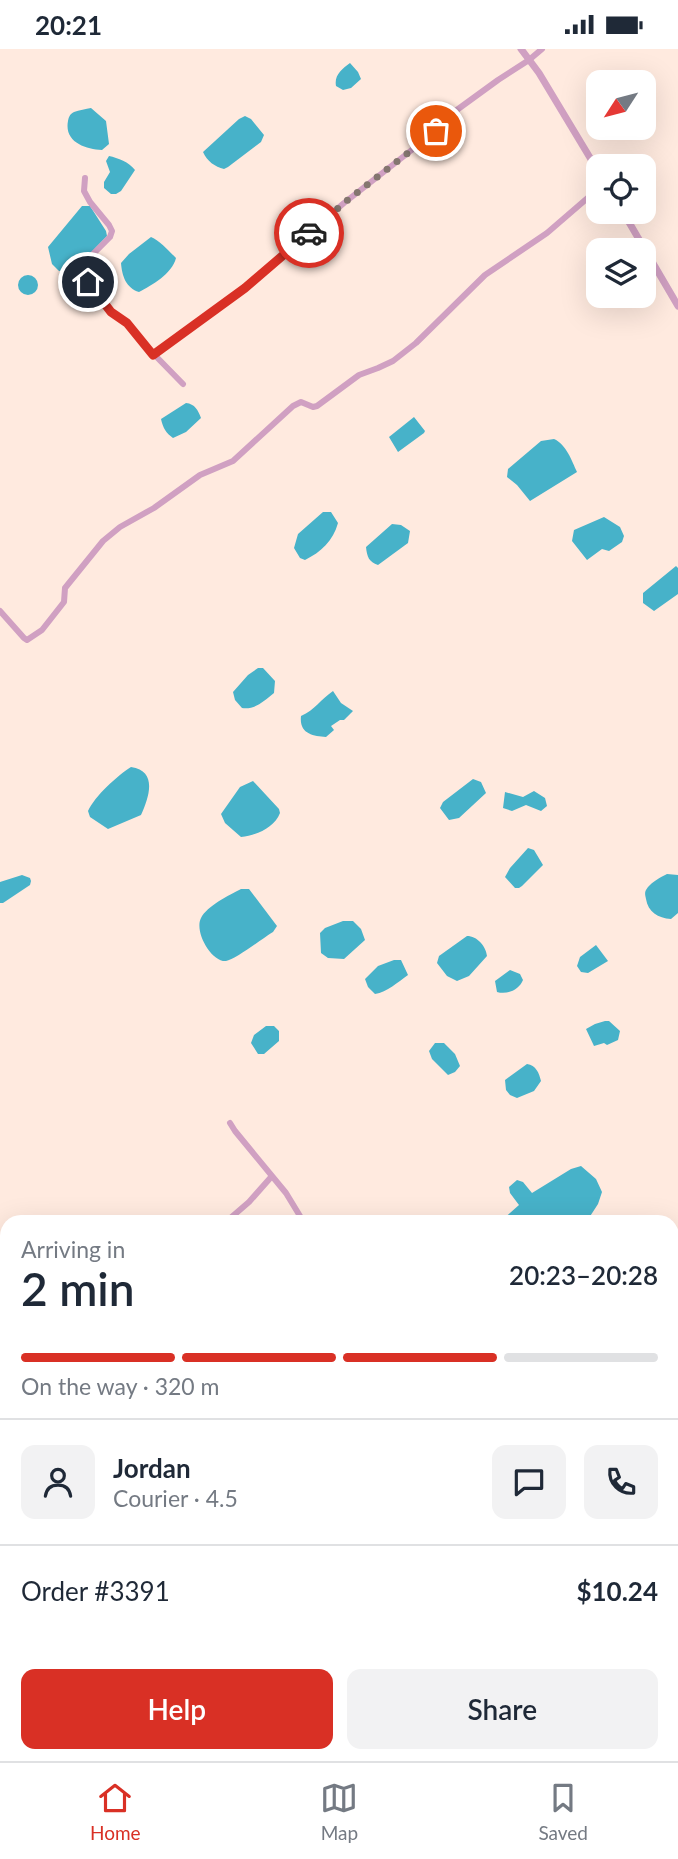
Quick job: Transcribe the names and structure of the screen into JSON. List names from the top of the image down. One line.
{"north":"bottom left","page":{"status":"20:21","heading":["2 min","Arriving in","20:23–20:28"],"panel":["Jordan","Courier · 4.5","Order #3391","$10.24"],"bar":"On the way · 320 m","buttons":["Help","Share"],"tabs":["Home","Map","Saved"]}}
